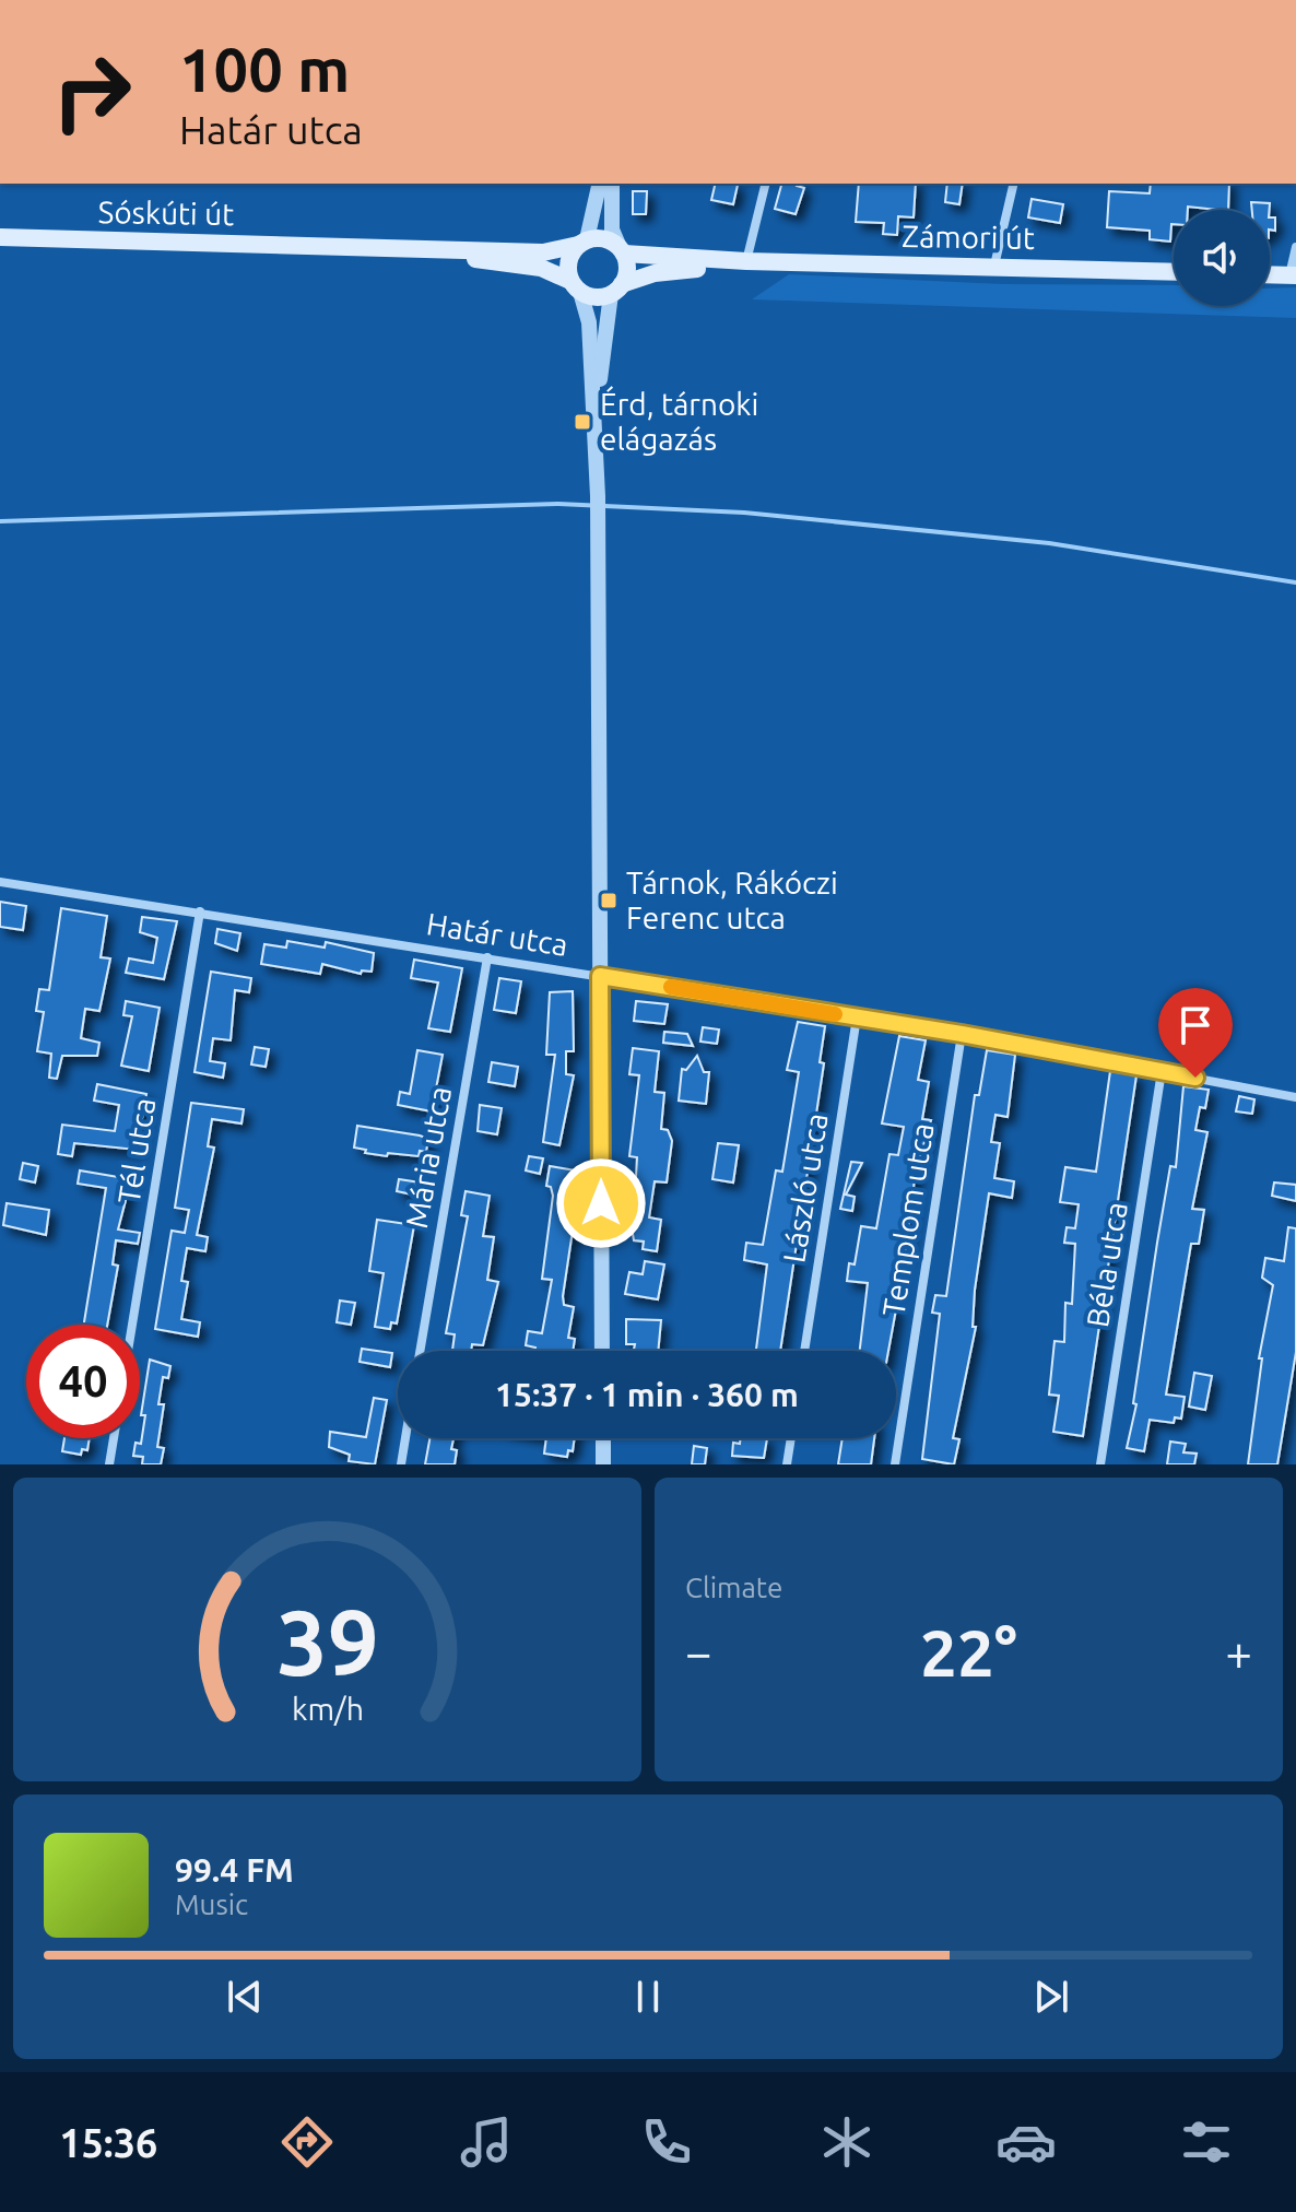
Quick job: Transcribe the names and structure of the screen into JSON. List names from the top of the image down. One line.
{"streets":{"main road":["Sóskúti út","Zámori út"],"street":["Határ utca","Tél utca","Mária utca","László utca","Templom utca","Béla utca"]},"crossings":[["Sóskúti út","Zámori út"],["Határ utca","Tél utca"],["Határ utca","Mária utca"],["Határ utca","László utca"],["Határ utca","Templom utca"],["Határ utca","Béla utca"]],"places":{"transit":["Érd, tárnoki elágazás","Tárnok, Rákóczi Ferenc utca"]},"page":{"turn":["100 m","Határ utca"],"limit":"40","trip":"15:37 · 1 min · 360 m","tile":"Climate","heat":["−","22°","+"],"song":["99.4 FM","Music"],"tabs":"15:36","gauge":["39","km/h"]}}
